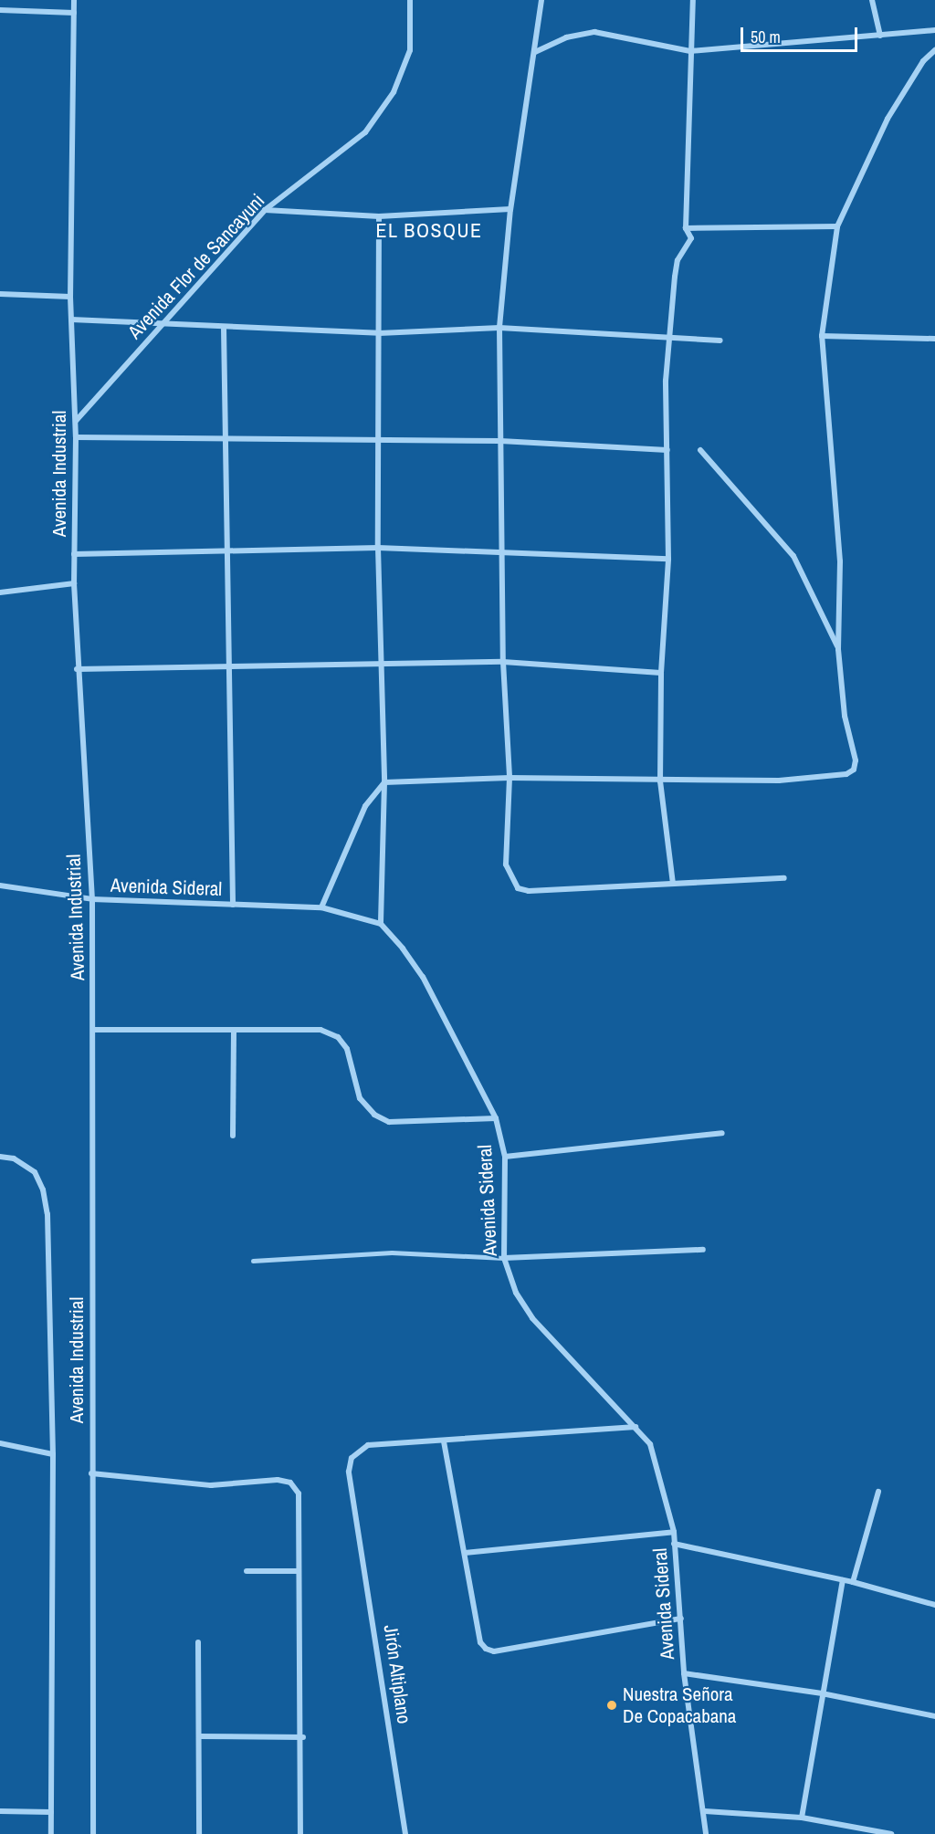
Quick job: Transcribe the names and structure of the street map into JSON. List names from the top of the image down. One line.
{"streets":{"street":["Avenida Flor de Sancayuni","Avenida Industrial","Avenida Sideral","Jirón Altiplano"]},"crossings":[["Avenida Flor de Sancayuni","Avenida Industrial"],["Avenida Industrial","Avenida Sideral"]],"districts":["EL BOSQUE"],"places":["Nuestra Señora De Copacabana"],"scale_bar":"50 m"}
